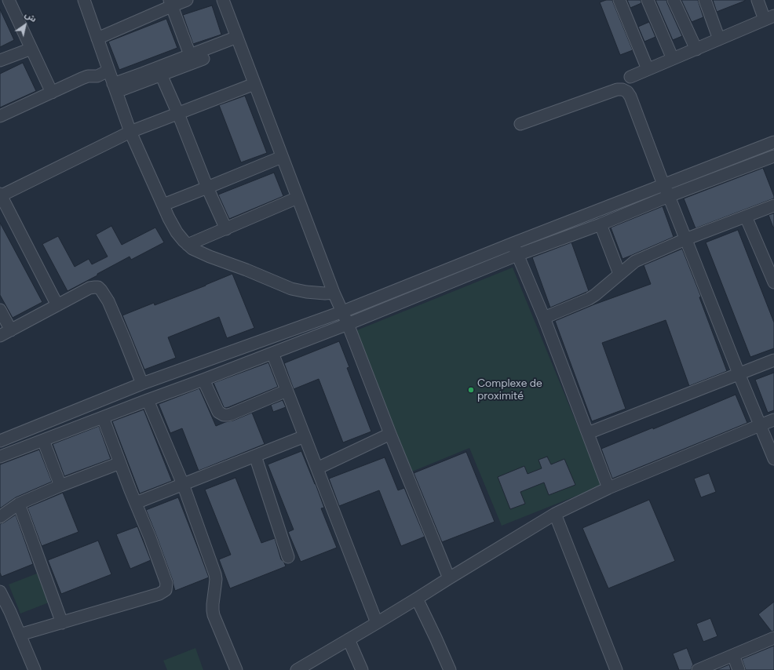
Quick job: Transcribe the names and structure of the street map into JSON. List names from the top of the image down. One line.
{"places":["Complexe de proximité"],"north":"top right"}
